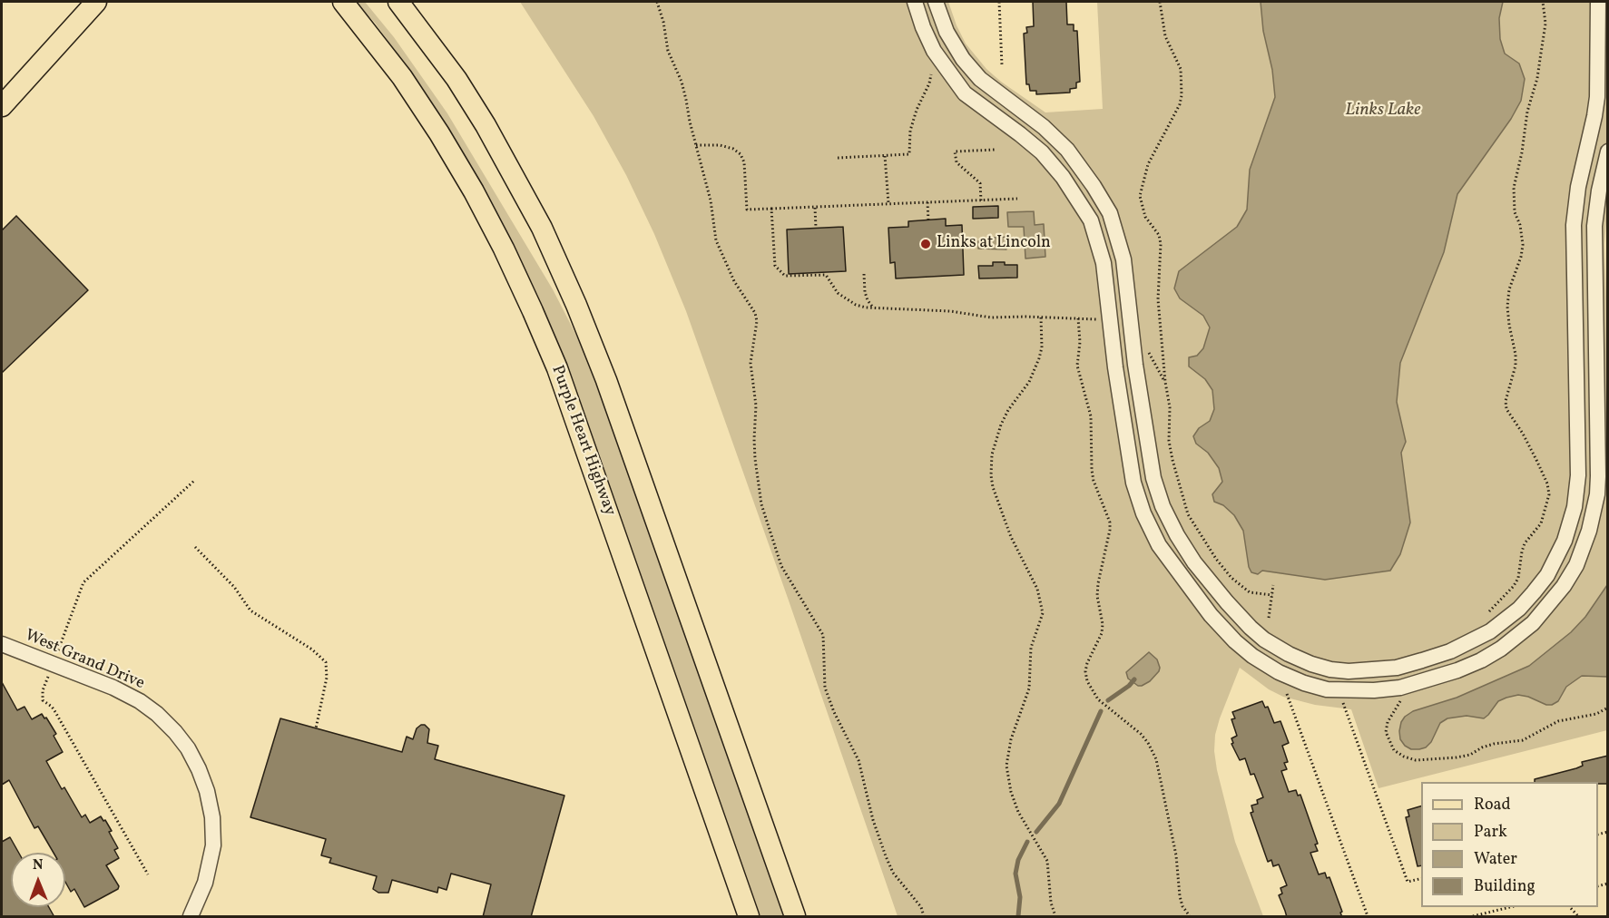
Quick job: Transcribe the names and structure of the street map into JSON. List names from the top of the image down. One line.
{"streets":{"main road":["Purple Heart Highway"],"street":["West Grand Drive"]},"water":["Links Lake"],"places":["Links at Lincoln"],"legend":["Road","Park","Water","Building"],"north":"top"}
